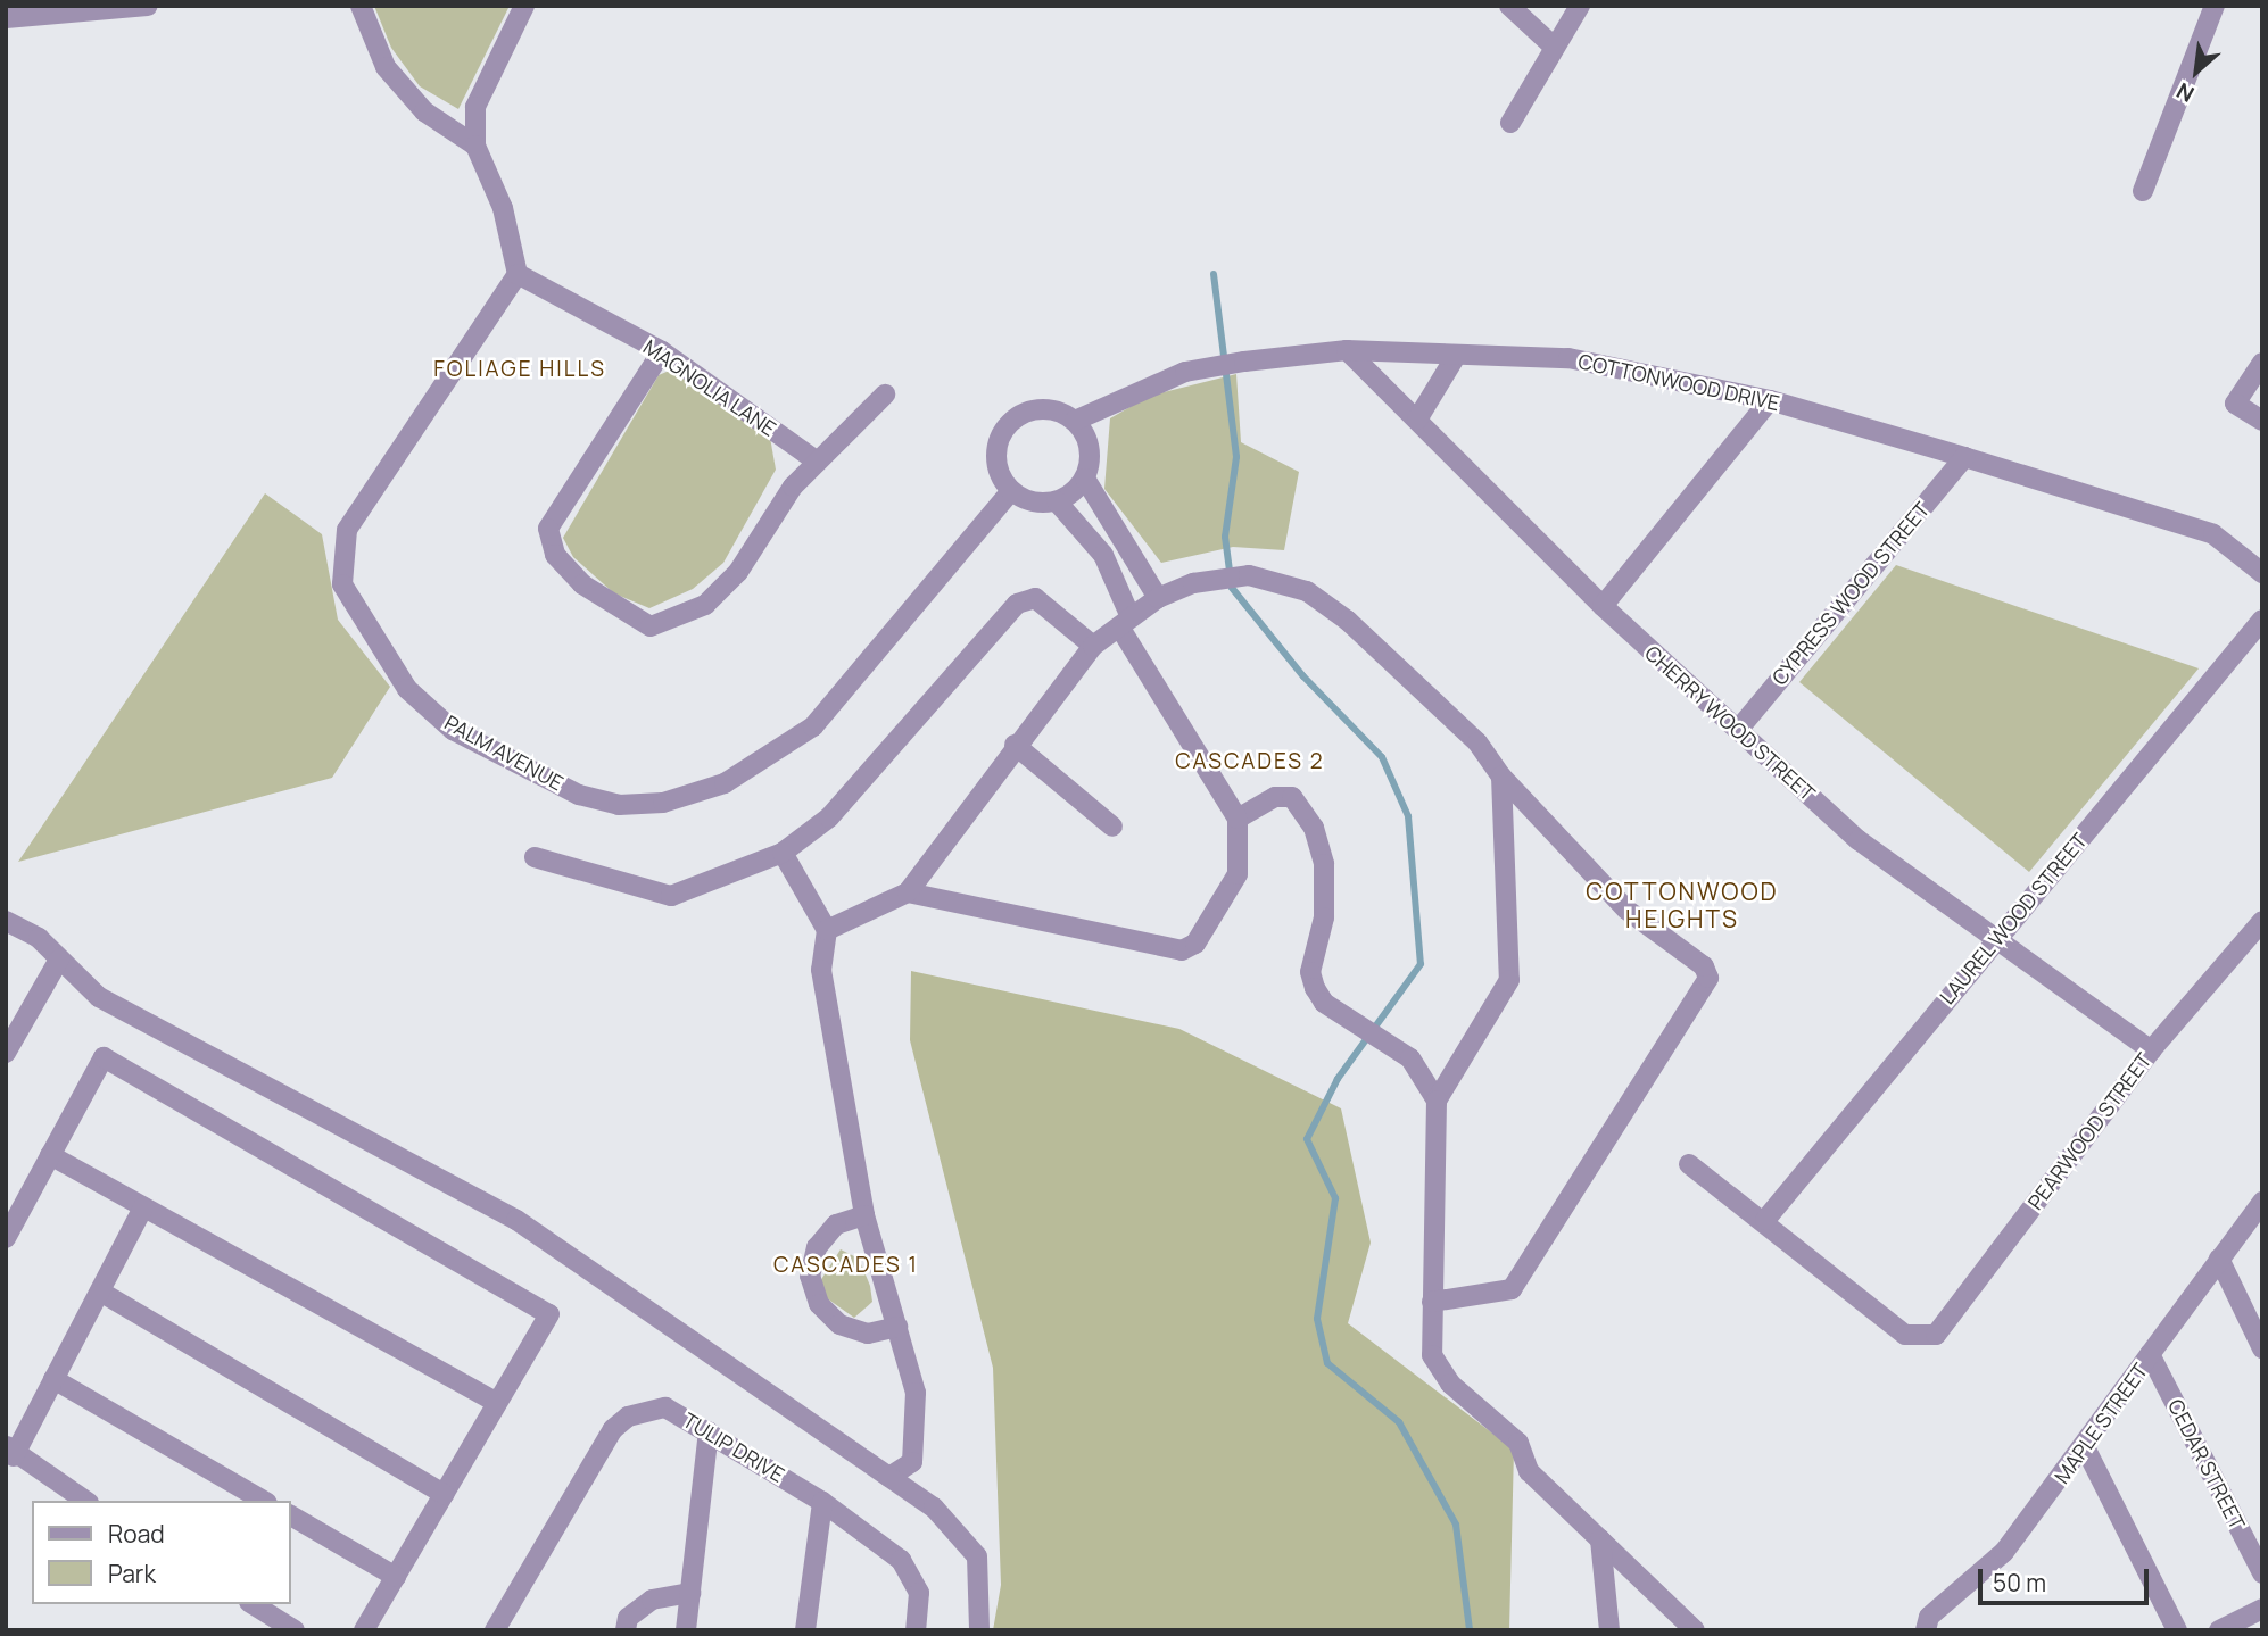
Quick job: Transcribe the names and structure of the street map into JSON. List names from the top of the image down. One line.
{"streets":{"street":["COTTONWOOD DRIVE","MAGNOLIA LANE","CYPRESS WOOD STREET","CHERRY WOOD STREET","PALM AVENUE","LAUREL WOOD STREET","PEARWOOD STREET","MAPLE STREET","TULIP DRIVE","CEDAR STREET"]},"crossings":[["COTTONWOOD DRIVE","CYPRESS WOOD STREET"],["COTTONWOOD DRIVE","CHERRY WOOD STREET"],["COTTONWOOD DRIVE","PALM AVENUE"],["MAGNOLIA LANE","PALM AVENUE"],["CYPRESS WOOD STREET","CHERRY WOOD STREET"],["CHERRY WOOD STREET","LAUREL WOOD STREET"],["CHERRY WOOD STREET","PEARWOOD STREET"],["LAUREL WOOD STREET","PEARWOOD STREET"],["MAPLE STREET","CEDAR STREET"]],"districts":["FOLIAGE HILLS","CASCADES 2","COTTONWOOD HEIGHTS","CASCADES 1"],"legend":["Road","Park"],"scale_bar":"50 m","north":"bottom left"}
